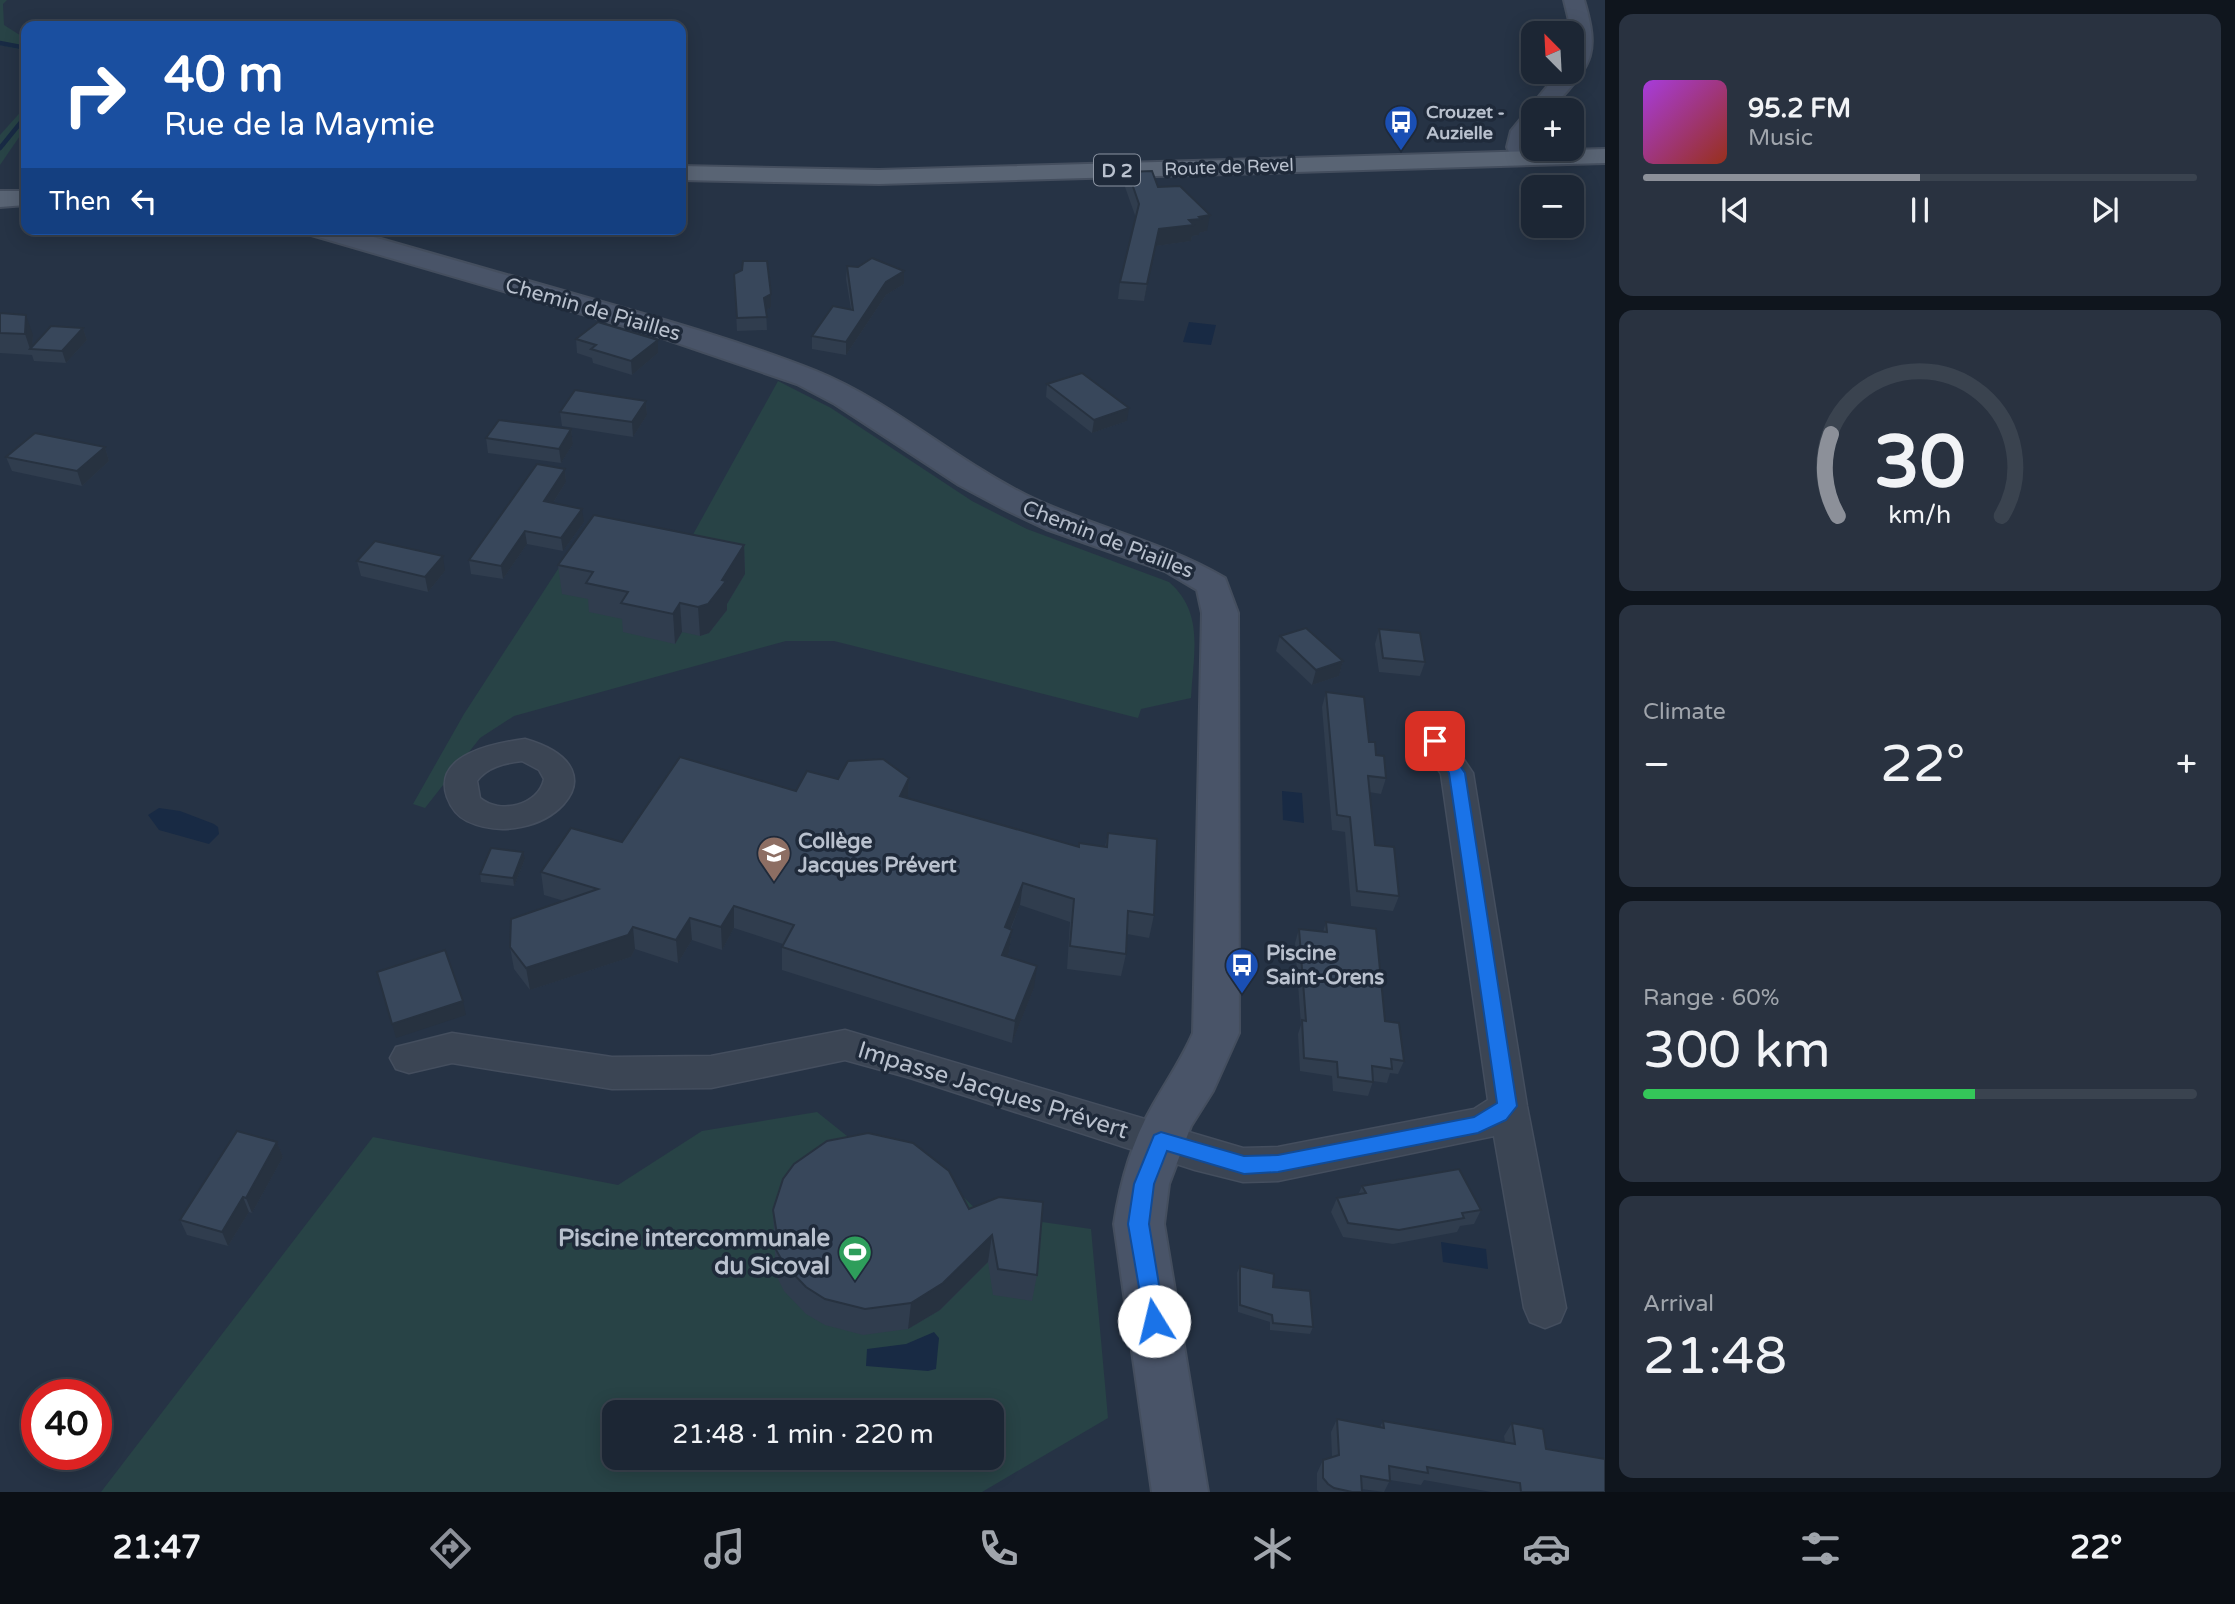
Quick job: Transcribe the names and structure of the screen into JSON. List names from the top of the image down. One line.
{"streets":{"main road":["Route de Revel","D 2"],"street":["Chemin de Piailles","Impasse Jacques Prévert"]},"crossings":[["Chemin de Piailles","Impasse Jacques Prévert"]],"places":{"bus stop":["Crouzet - Auzielle","Piscine Saint-Orens"],"school or university":["Collège Jacques Prévert"],"sports":["Piscine intercommunale du Sicoval"]},"north":"top left","page":{"map_buttons":["+","−"],"turn":["40 m","Rue de la Maymie"],"song":["95.2 FM","Music"],"then":"Then","tile":["Climate",["Range · 60%","300 km"],["Arrival","21:48"]],"heat":["−","22°","+"],"limit":"40","trip":"21:48 · 1 min · 220 m","tabs":["21:47","22°"],"gauge":["30","km/h"]}}
